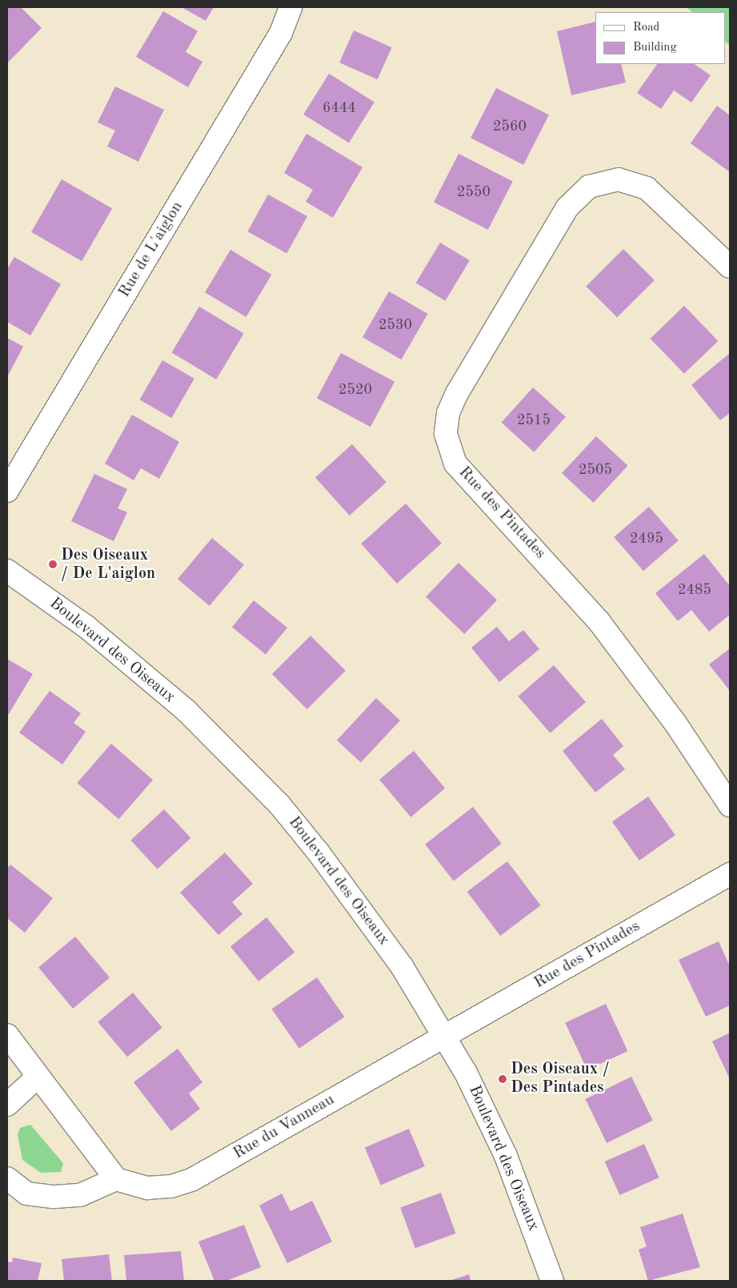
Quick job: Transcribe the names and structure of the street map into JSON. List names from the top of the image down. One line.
{"streets":{"street":["Rue de L'aiglon","Rue des Pintades","Boulevard des Oiseaux","Rue du Vanneau"]},"crossings":[["Rue des Pintades","Boulevard des Oiseaux"],["Rue des Pintades","Rue du Vanneau"],["Boulevard des Oiseaux","Rue du Vanneau"]],"places":["Des Oiseaux / De L'aiglon","Des Oiseaux / Des Pintades"],"house_numbers":["6444","2560","2550","2530","2520","2515","2505","2495","2485"],"legend":["Road","Building"]}
